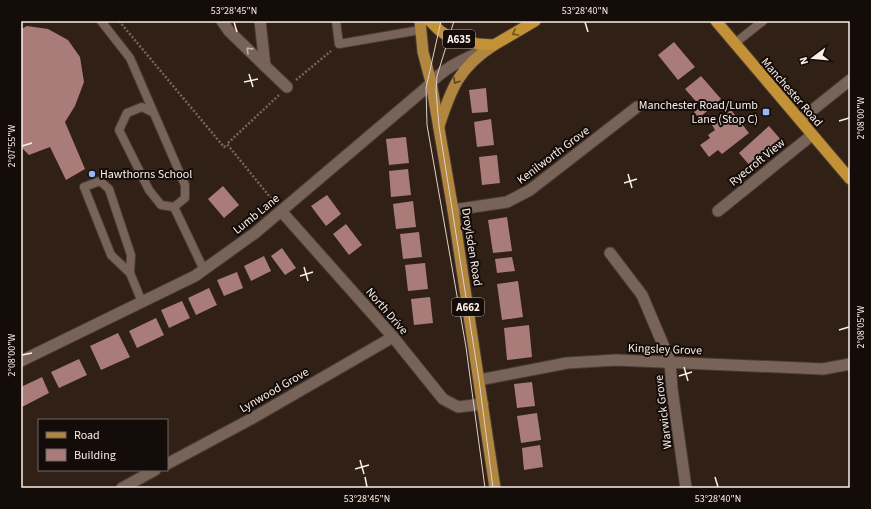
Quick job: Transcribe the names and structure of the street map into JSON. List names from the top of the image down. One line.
{"streets":{"highway":["A635","Manchester Road","Lumb Lane"],"main road":["Droylsden Road","A662"],"street":["Kenilworth Grove","Ryecroft View","North Drive","Kingsley Grove","Lynwood Grove","Warwick Grove"]},"crossings":[["A635","Lumb Lane"],["Manchester Road","Ryecroft View"],["Kenilworth Grove","Droylsden Road"],["Lumb Lane","Droylsden Road"],["Lumb Lane","North Drive"],["Droylsden Road","North Drive"],["Droylsden Road","Kingsley Grove"],["North Drive","Lynwood Grove"],["Kingsley Grove","Warwick Grove"]],"places":{"transit":["Manchester Road/Lumb Lane (Stop C)"],"other":["Hawthorns School"]},"legend":["Road","Building"],"north":"left","coordinates":["53°28'45\"N","53°28'40\"N","2°08'00\"W","2°07'55\"W","2°08'05\"W"]}
